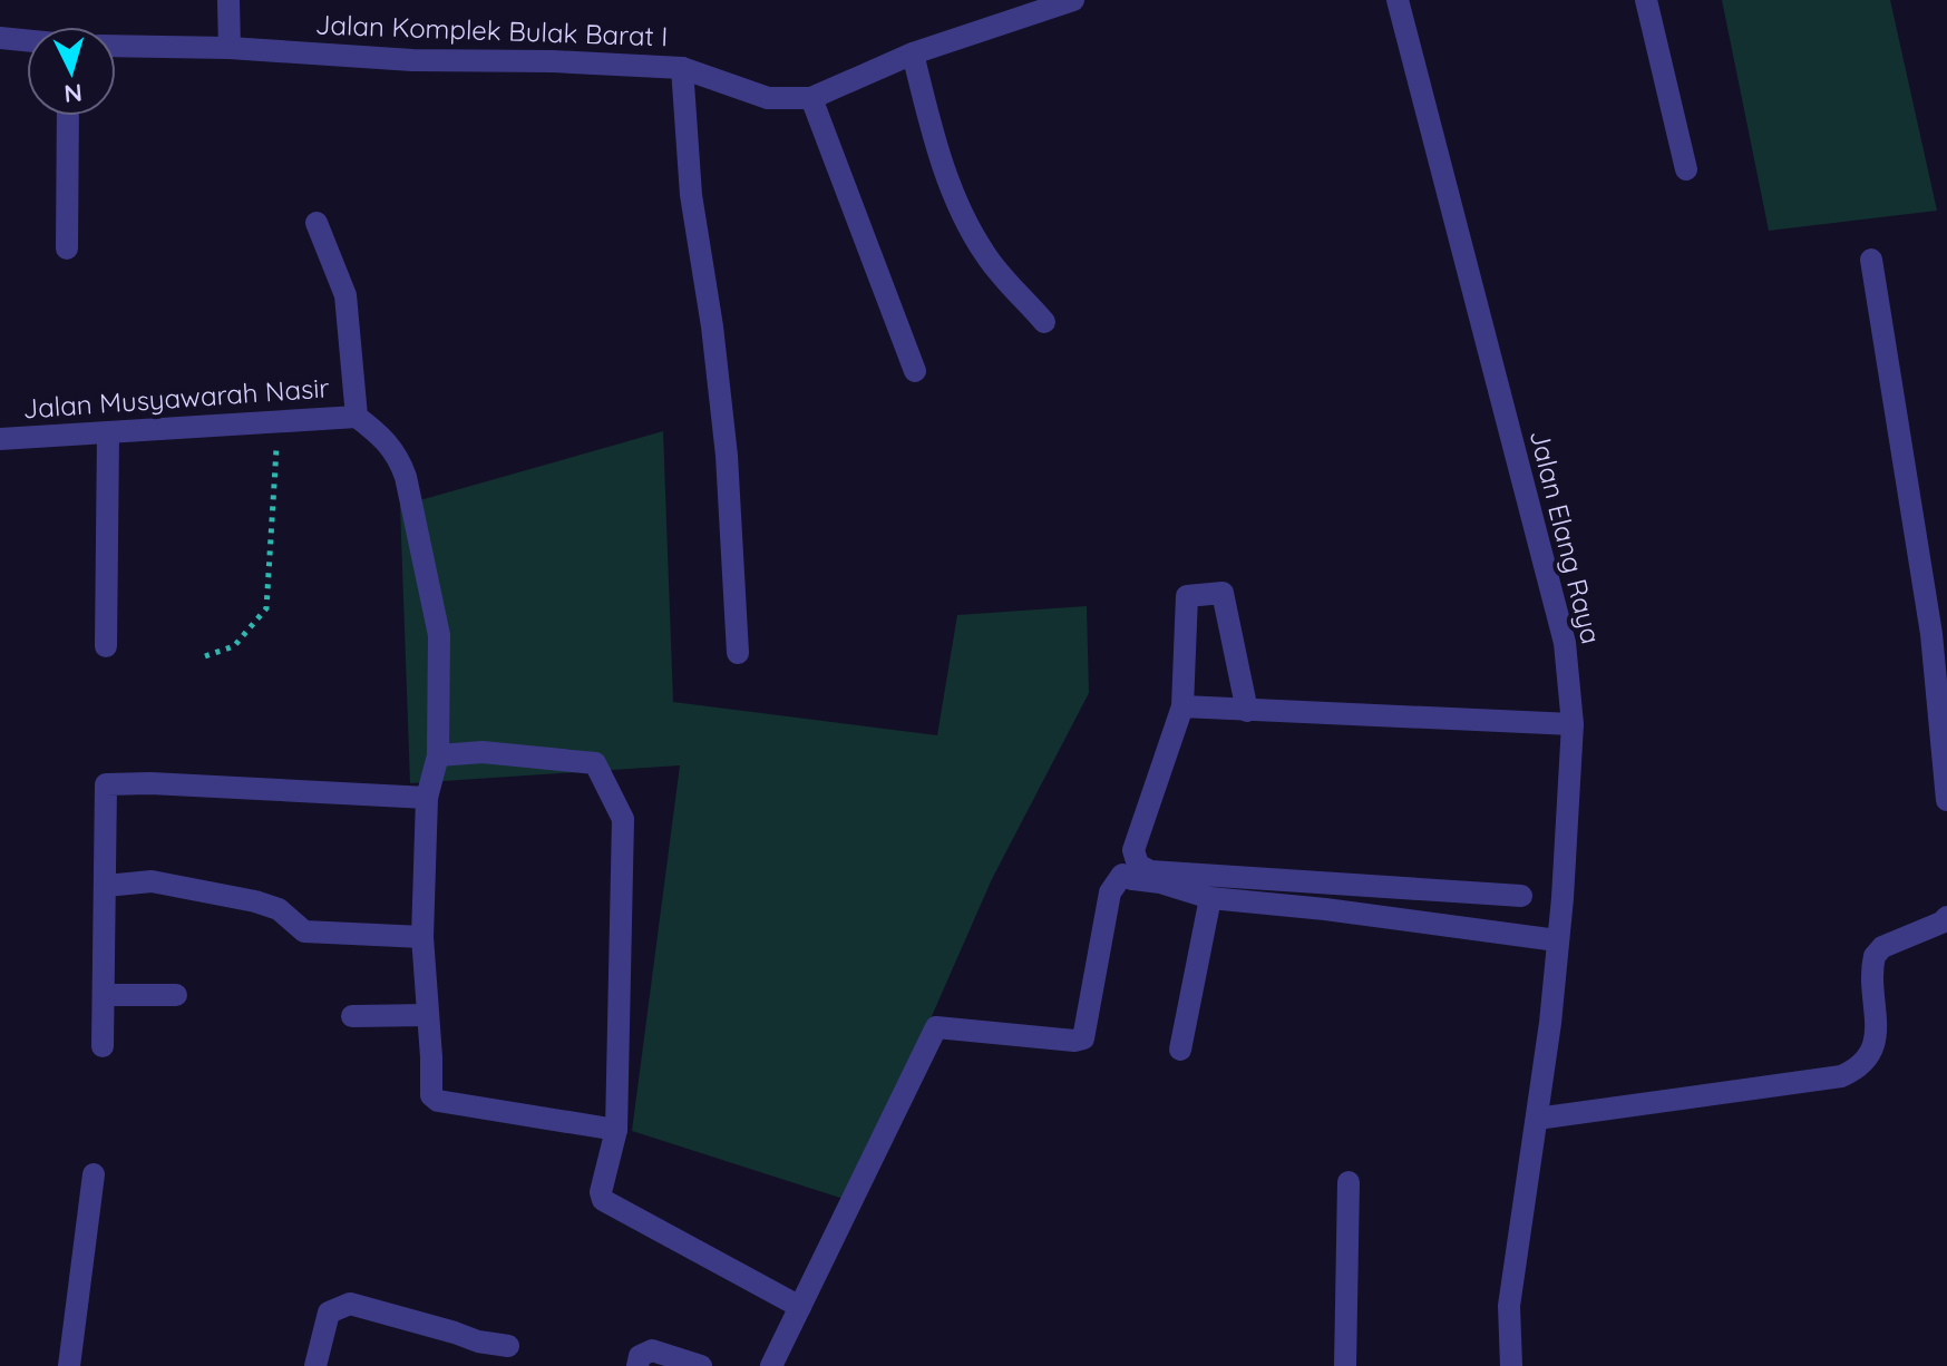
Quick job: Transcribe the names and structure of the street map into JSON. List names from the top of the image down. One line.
{"streets":{"street":["Jalan Komplek Bulak Barat I","Jalan Musyawarah Nasir","Jalan Elang Raya"]},"north":"bottom"}
